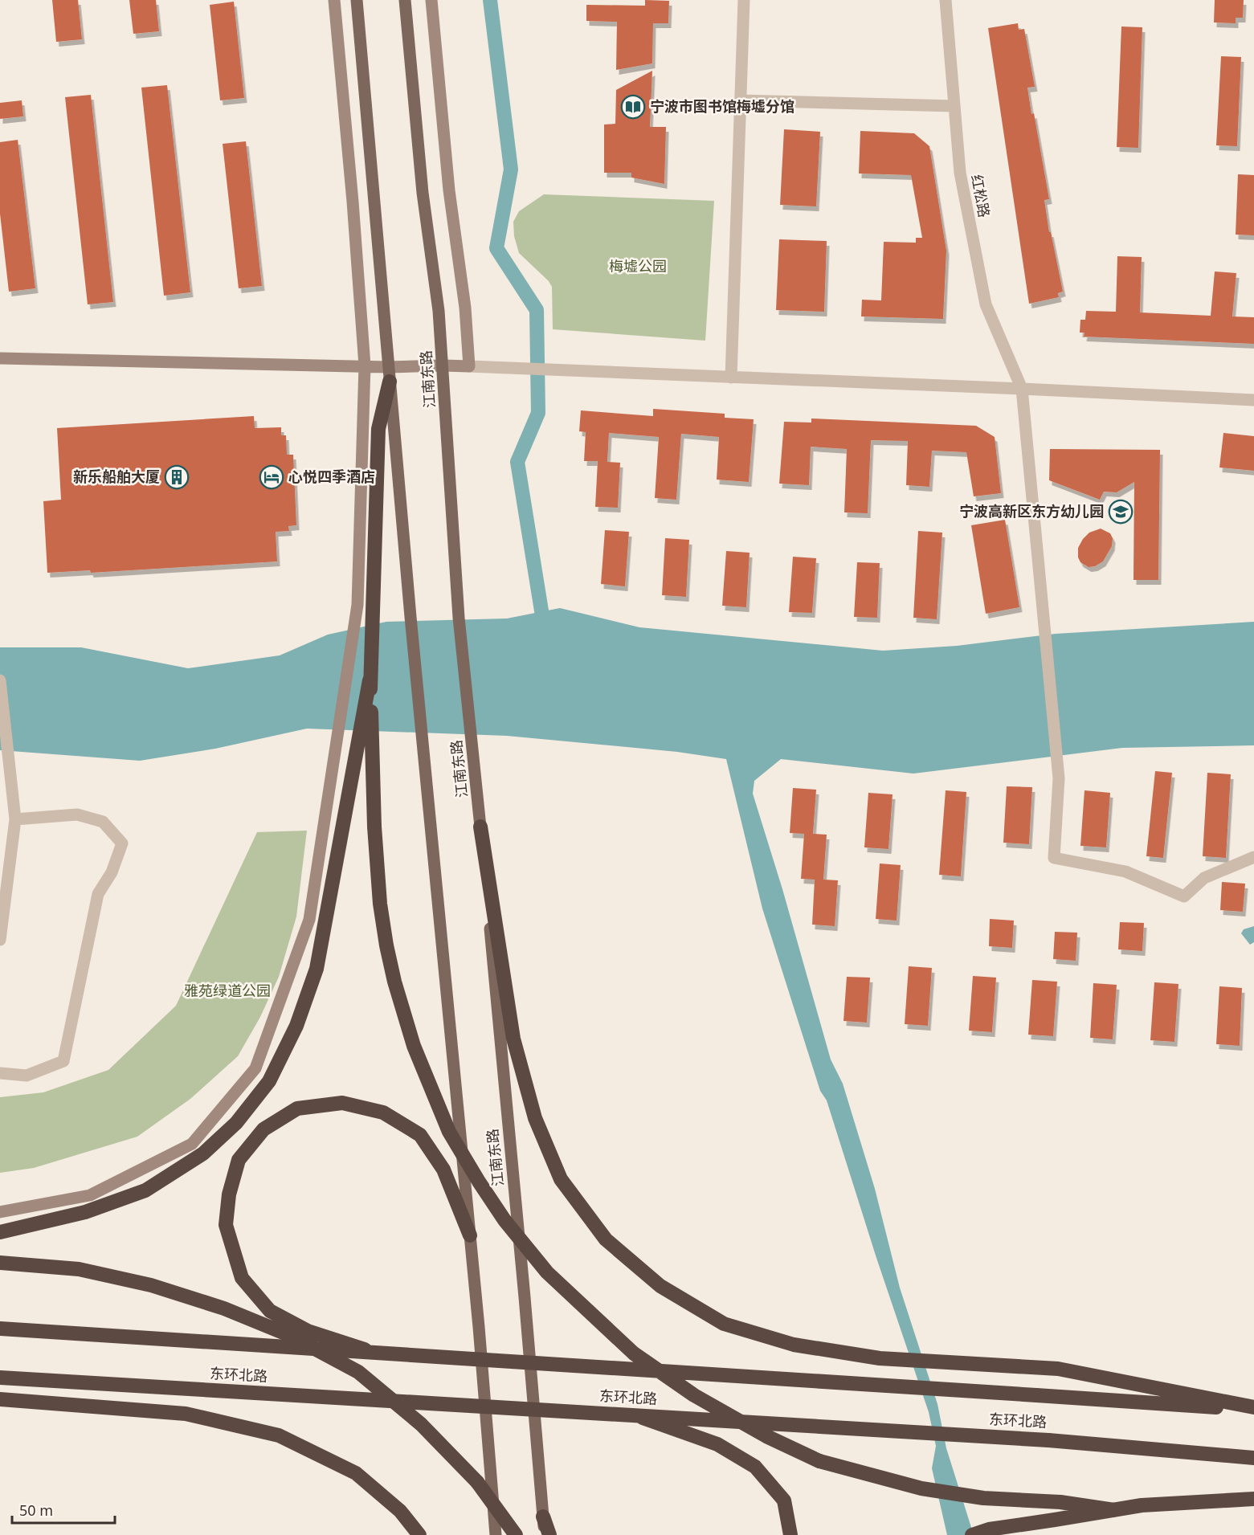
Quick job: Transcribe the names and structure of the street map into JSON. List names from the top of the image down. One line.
{"streets":{"highway":["东环北路"],"main road":["江南东路"],"street":["红松路"]},"parks":["梅墟公园","雅苑绿道公园"],"places":{"library":["宁波市图书馆梅墟分馆"],"building":["新乐船舶大厦"],"hotel":["心悦四季酒店"],"school or university":["宁波高新区东方幼儿园"]},"scale_bar":"50 m"}
